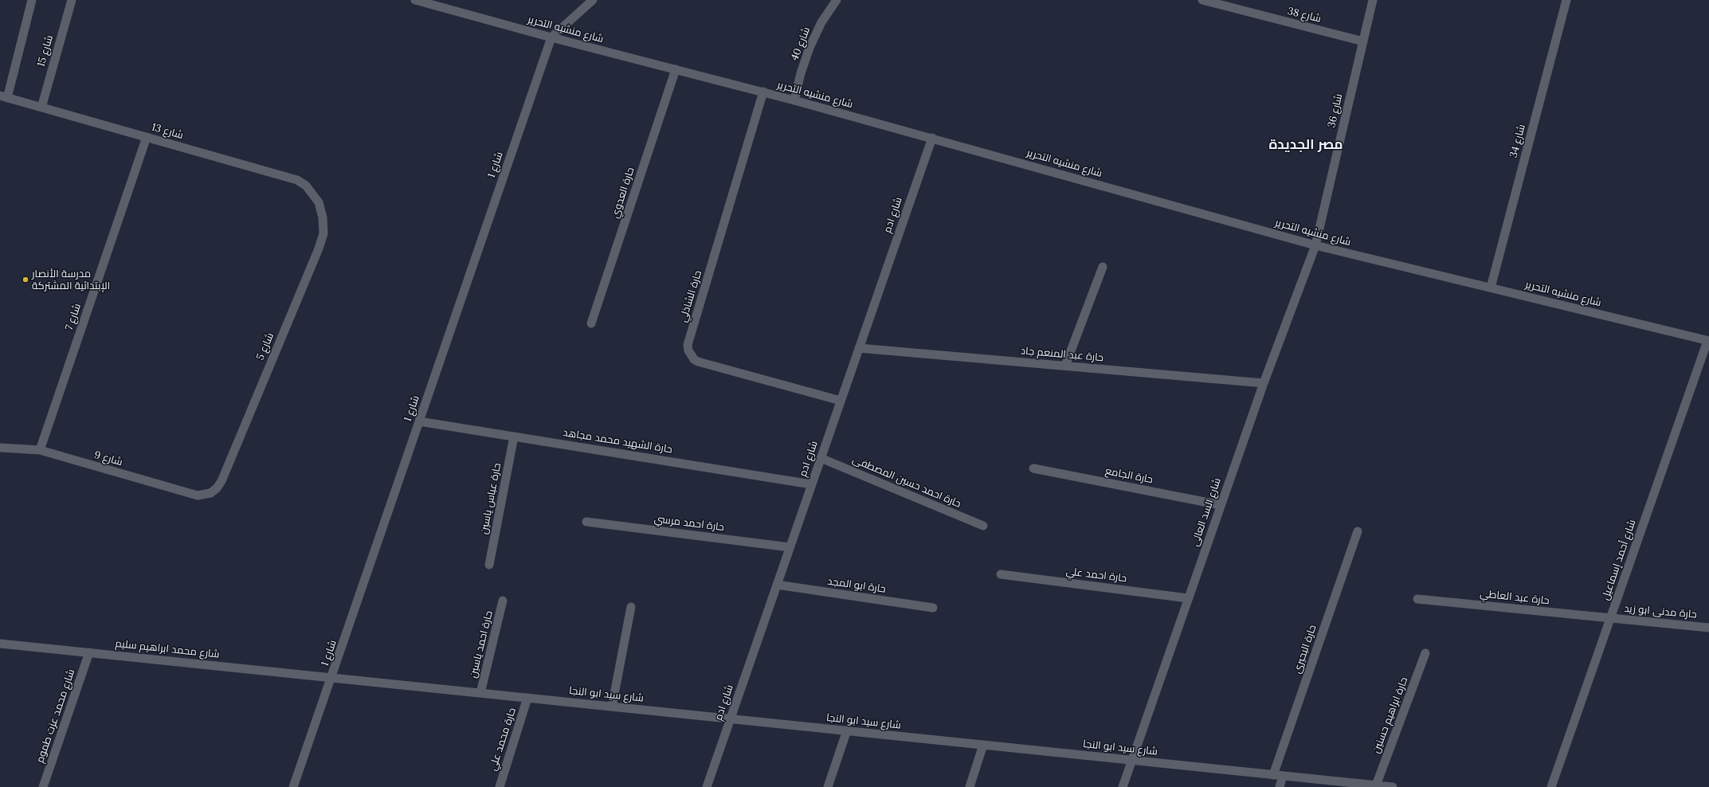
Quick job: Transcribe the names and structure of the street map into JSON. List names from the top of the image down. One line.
{"streets":{"street":["شارع 38","شارع منشيه التحرير","شارع 40","شارع 15","شارع 36","شارع 13","شارع 34","شارع 1","حارة العدوي","شارع ادم","حارة الشاذلي","شارع 7","شارع 5","حارة عبد المنعم جاد","حارة الشهيد محمد مجاهد","شارع 9","حارة الجامع","حارة احمد حسين المصطفى","حارة عباس ياسين","شارع السد العالى","حارة احمد مرسي","شارع أحمد إسماعيل","حارة احمد علي","حارة ابو المجد","حارة عبد العاطي","حارة مدنى ابو زيد","حارة احمد ياسين","شارع محمد ابراهيم سليم","حارة البحيرى","شارع سيد ابو النجا","حارة ابراهيم حسنين","شارع محمد عزت طموم","حارة محمد علي"]},"crossings":[["شارع 38","شارع 36"],["شارع منشيه التحرير","شارع 40"],["شارع منشيه التحرير","شارع 36"],["شارع منشيه التحرير","شارع 34"],["شارع منشيه التحرير","شارع 1"],["شارع منشيه التحرير","حارة العدوي"],["شارع منشيه التحرير","شارع ادم"],["شارع منشيه التحرير","حارة الشاذلي"],["شارع منشيه التحرير","شارع السد العالى"],["شارع منشيه التحرير","شارع أحمد إسماعيل"],["شارع 15","شارع 13"],["شارع 36","شارع السد العالى"],["شارع 13","شارع 7"],["شارع 13","شارع 5"],["شارع 1","حارة الشهيد محمد مجاهد"],["شارع 1","شارع محمد ابراهيم سليم"],["شارع 1","شارع سيد ابو النجا"],["شارع ادم","حارة الشاذلي"],["شارع ادم","حارة عبد المنعم جاد"],["شارع ادم","حارة الشهيد محمد مجاهد"],["شارع ادم","حارة احمد حسين المصطفى"],["شارع ادم","حارة احمد مرسي"],["شارع ادم","حارة ابو المجد"],["شارع ادم","شارع سيد ابو النجا"],["شارع 7","شارع 9"],["شارع 5","شارع 9"],["حارة عبد المنعم جاد","شارع السد العالى"],["حارة الشهيد محمد مجاهد","حارة عباس ياسين"],["حارة الجامع","شارع السد العالى"],["شارع السد العالى","حارة احمد علي"],["شارع السد العالى","شارع سيد ابو النجا"],["شارع أحمد إسماعيل","حارة عبد العاطي"],["شارع أحمد إسماعيل","حارة مدنى ابو زيد"],["حارة عبد العاطي","حارة مدنى ابو زيد"],["حارة احمد ياسين","شارع سيد ابو النجا"],["شارع محمد ابراهيم سليم","شارع سيد ابو النجا"],["شارع محمد ابراهيم سليم","شارع محمد عزت طموم"],["حارة البحيرى","شارع سيد ابو النجا"],["شارع سيد ابو النجا","حارة ابراهيم حسنين"],["شارع سيد ابو النجا","حارة محمد علي"]],"districts":["مصر الجديدة"],"places":["مدرسة الأنصار الإبتدائية المشتركة"]}
